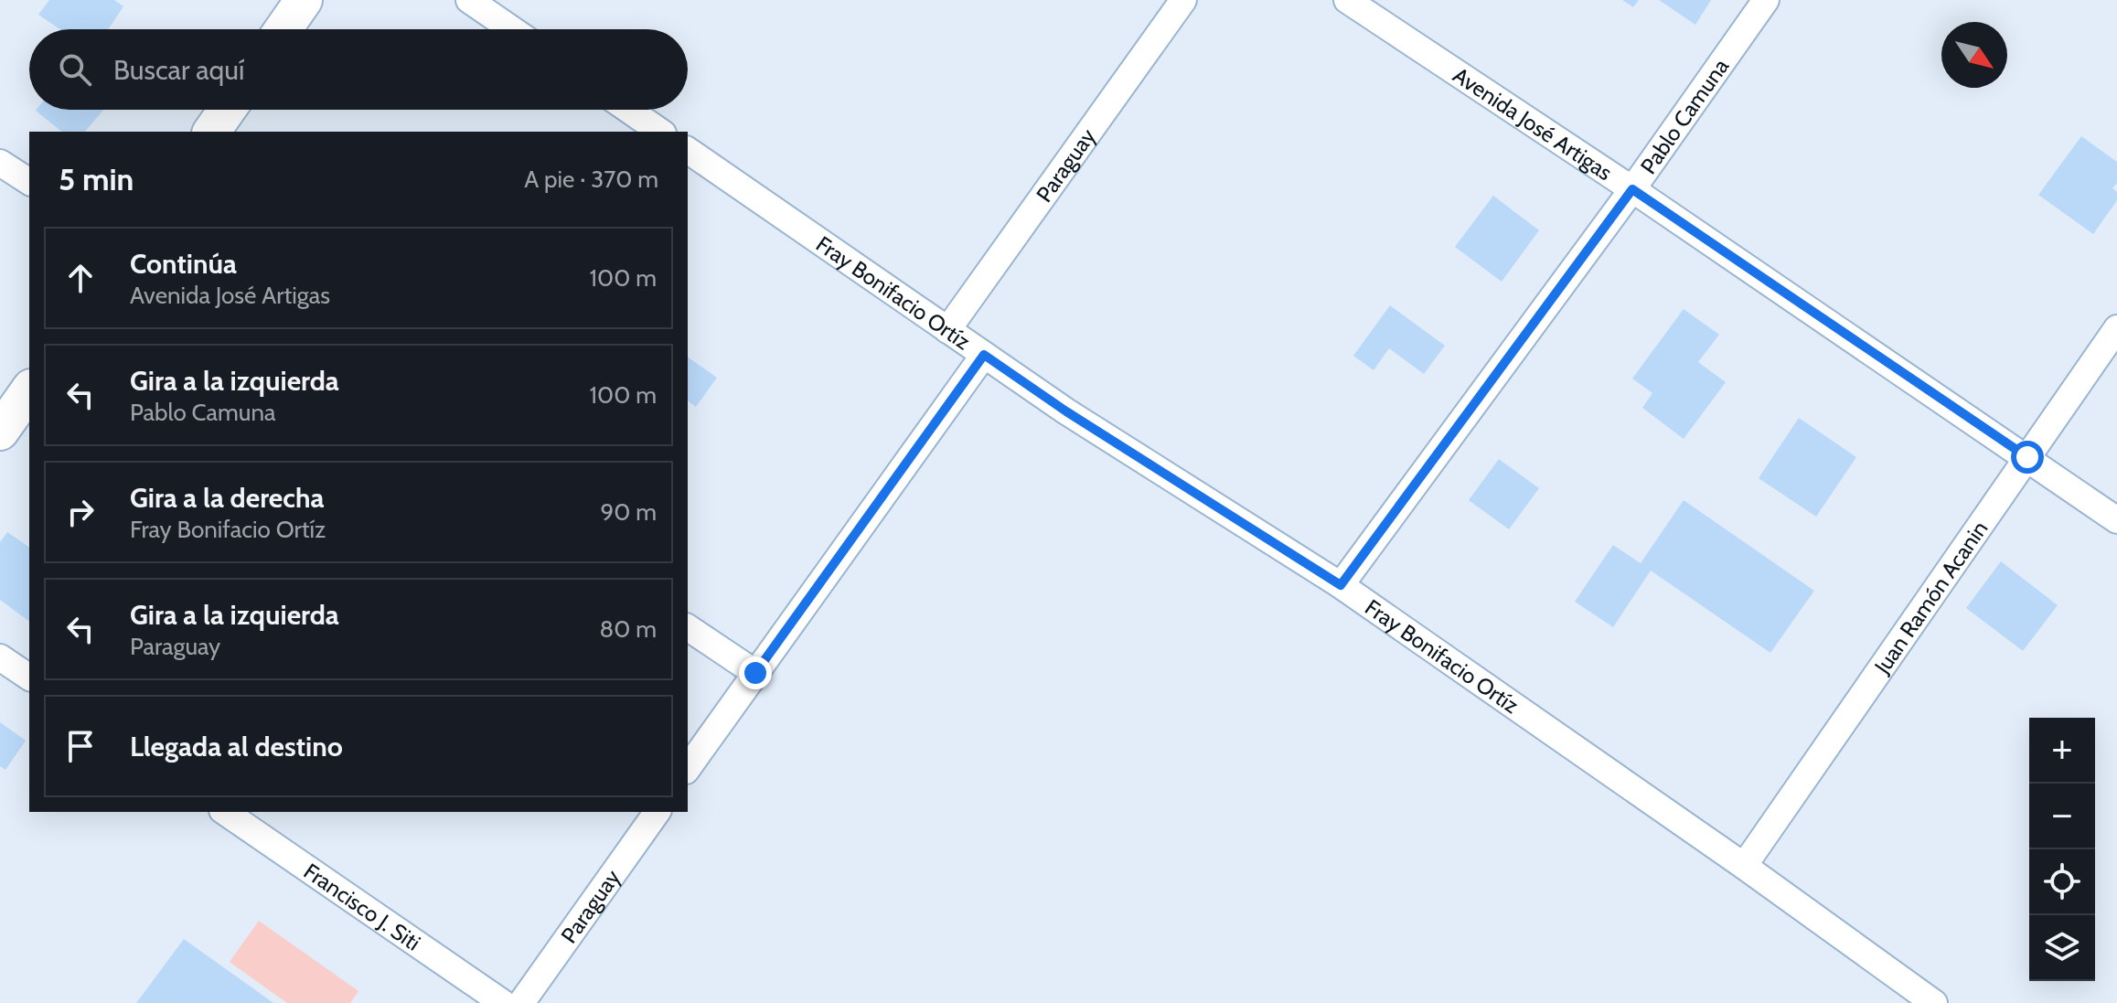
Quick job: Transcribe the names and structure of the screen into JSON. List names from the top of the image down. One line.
{"streets":{"street":["Pablo Camuna","Avenida José Artigas","Paraguay","Fray Bonifacio Ortíz","Juan Ramón Acanin","Francisco J. Siti"]},"crossings":[["Pablo Camuna","Avenida José Artigas"],["Pablo Camuna","Fray Bonifacio Ortíz"],["Avenida José Artigas","Juan Ramón Acanin"],["Paraguay","Fray Bonifacio Ortíz"],["Fray Bonifacio Ortíz","Juan Ramón Acanin"]],"north":"bottom right","page":{"search":"Buscar aquí","heading":["5 min","A pie · 370 m"],"list":[["Continúa","Avenida José Artigas","100 m"],["Gira a la izquierda","Pablo Camuna","100 m"],["Gira a la derecha","Fray Bonifacio Ortíz","90 m"],["Gira a la izquierda","Paraguay","80 m"],"Llegada al destino"],"map_buttons":["+","−"]}}
